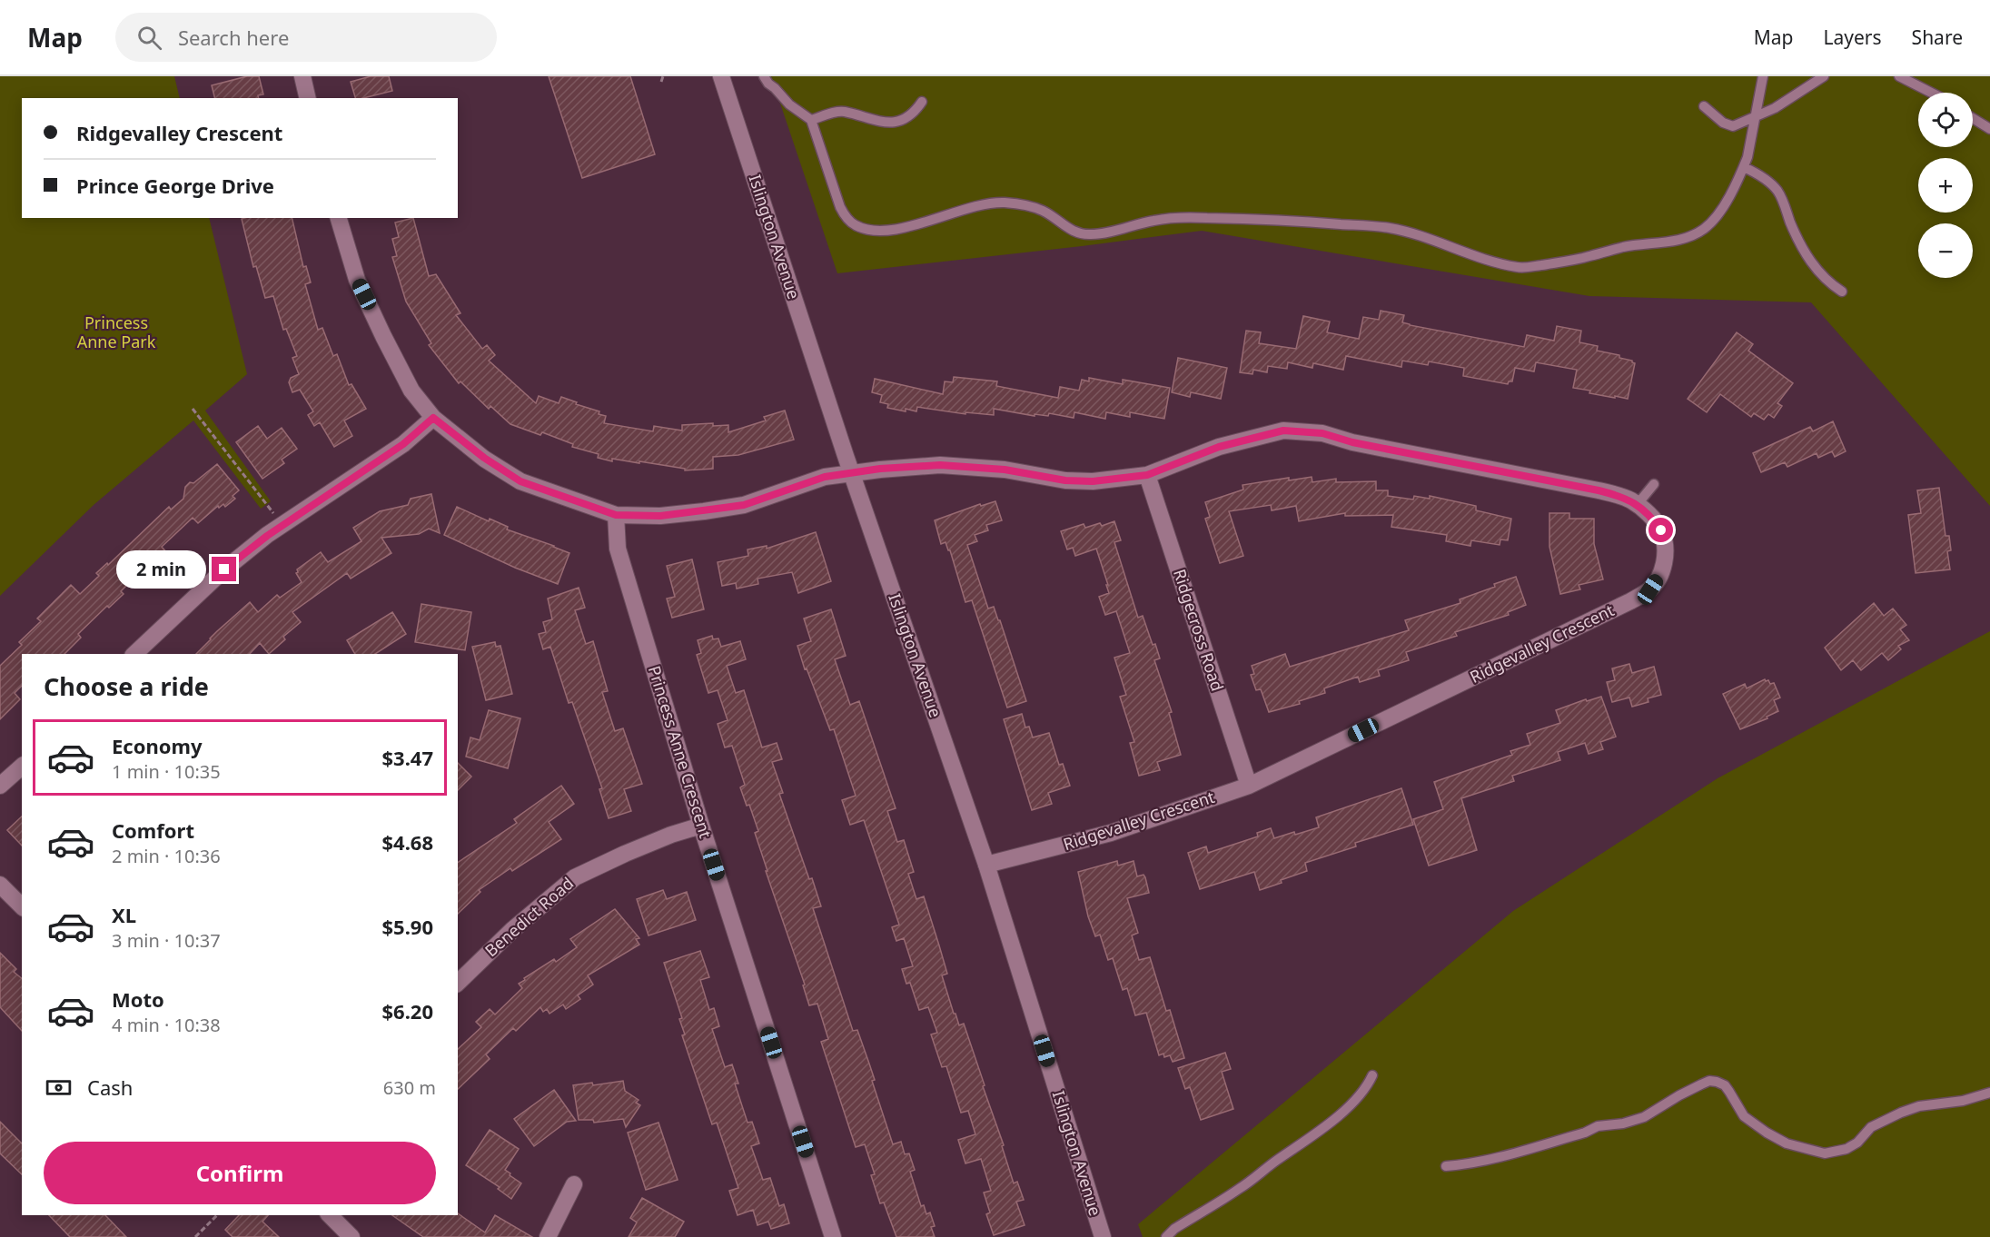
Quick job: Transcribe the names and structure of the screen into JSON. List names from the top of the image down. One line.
{"streets":{"street":["Islington Avenue","Ridgecross Road","Ridgevalley Crescent","Princess Anne Crescent","Benedict Road"]},"crossings":[["Islington Avenue","Ridgevalley Crescent"],["Ridgecross Road","Ridgevalley Crescent"],["Ridgevalley Crescent","Princess Anne Crescent"],["Princess Anne Crescent","Benedict Road"]],"parks":["Princess Anne Park"],"page":{"header":"Map","search":"Search here","nav":["Map","Layers","Share"],"map_buttons":["+","−"],"banner":["Ridgevalley Crescent","Prince George Drive"],"bubble":"2 min","heading":"Choose a ride","list":[{"name":"Economy","note":"1 min · 10:35","value":"$3.47"},{"name":"Comfort","note":"2 min · 10:36","value":"$4.68"},{"name":"XL","note":"3 min · 10:37","value":"$5.90"},{"name":"Moto","note":"4 min · 10:38","value":"$6.20"}],"pay":["Cash","630 m"],"buttons":"Confirm"}}
